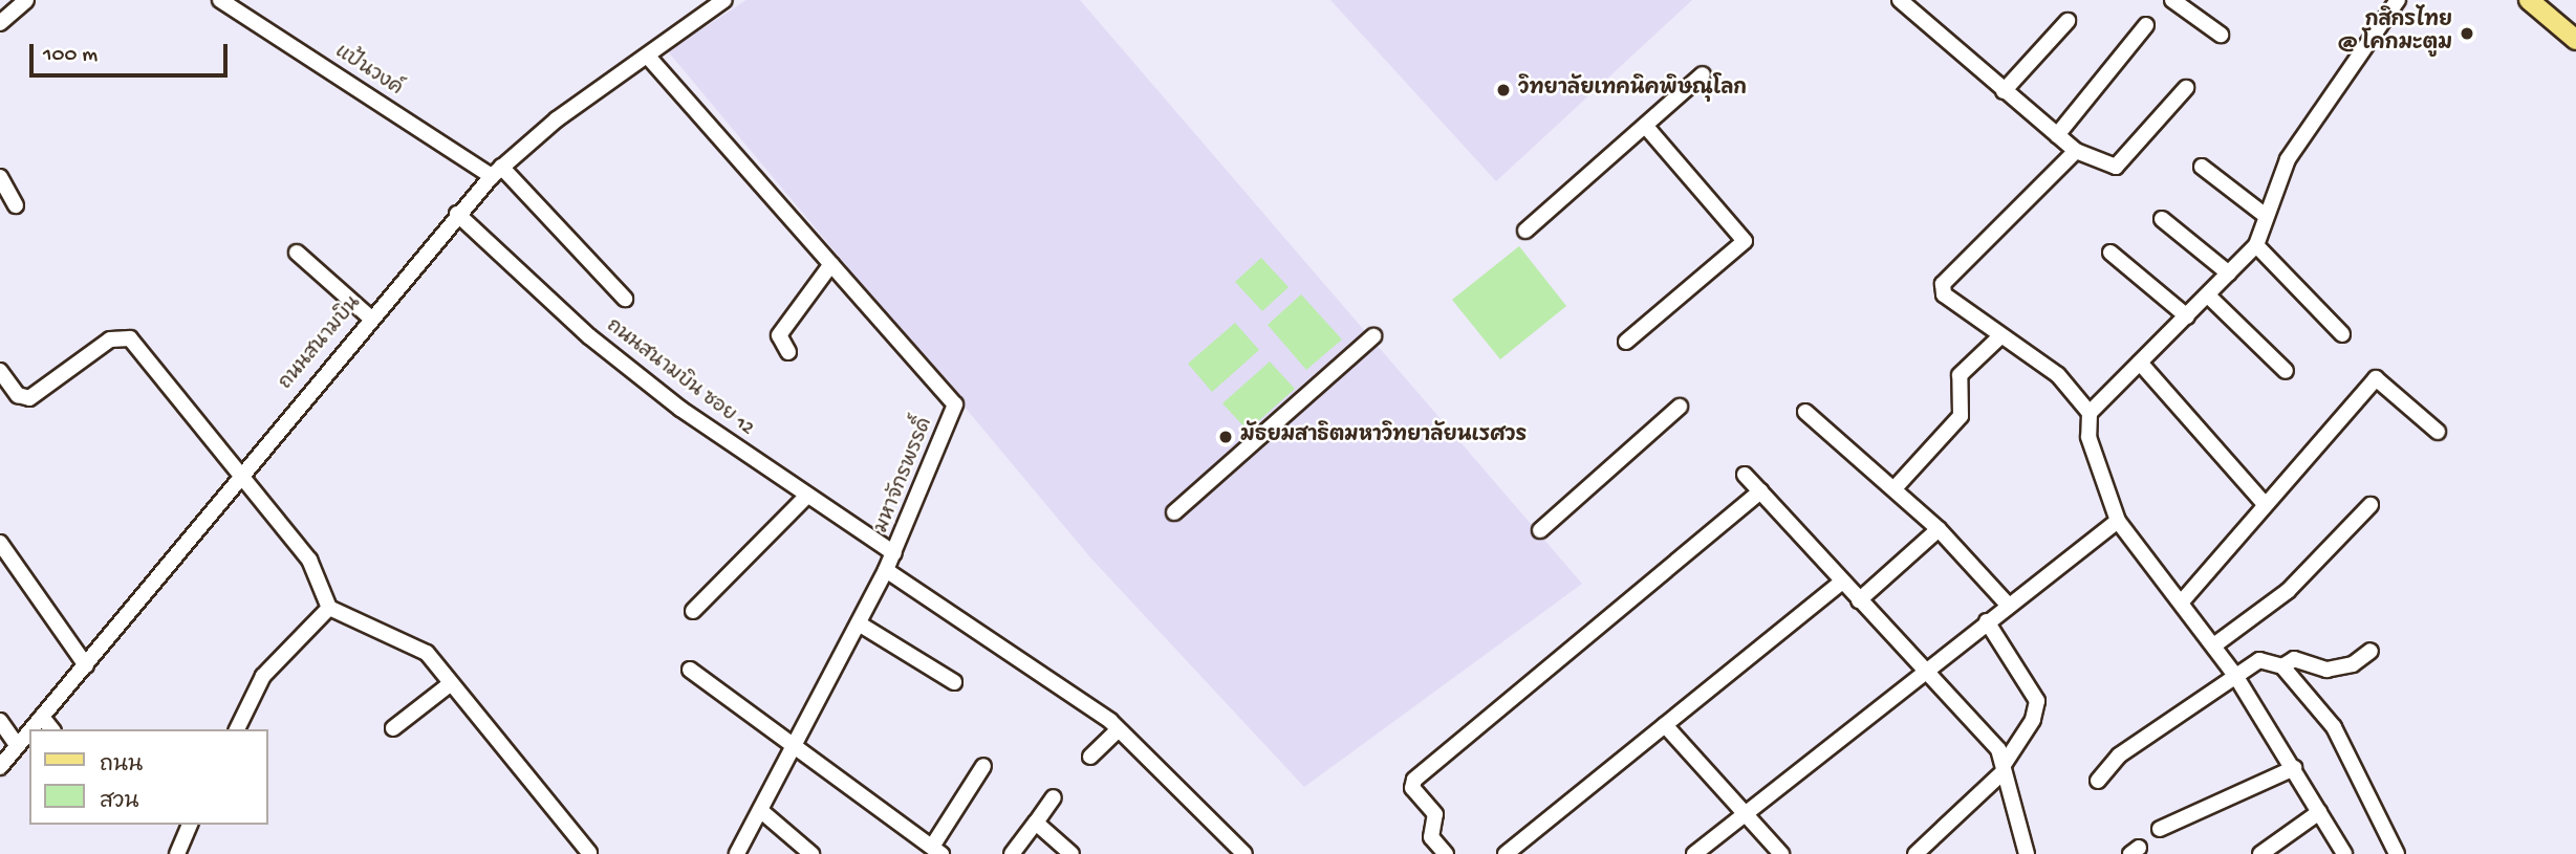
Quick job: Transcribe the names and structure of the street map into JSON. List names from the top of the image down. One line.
{"streets":{"street":["แป้นวงค์","ถนนสนามบิน","ถนนสนามบิน ซอย 12","มหาจักรพรรดิ์"]},"crossings":[["แป้นวงค์","ถนนสนามบิน"],["ถนนสนามบิน","ถนนสนามบิน ซอย 12"],["ถนนสนามบิน","มหาจักรพรรดิ์"],["ถนนสนามบิน ซอย 12","มหาจักรพรรดิ์"]],"places":["กสิกรไทย @ โคกมะตูม","วิทยาลัยเทคนิคพิษณุโลก","มัธยมสาธิตมหาวิทยาลัยนเรศวร"],"legend":["ถนน","สวน"],"scale_bar":"100 m"}
